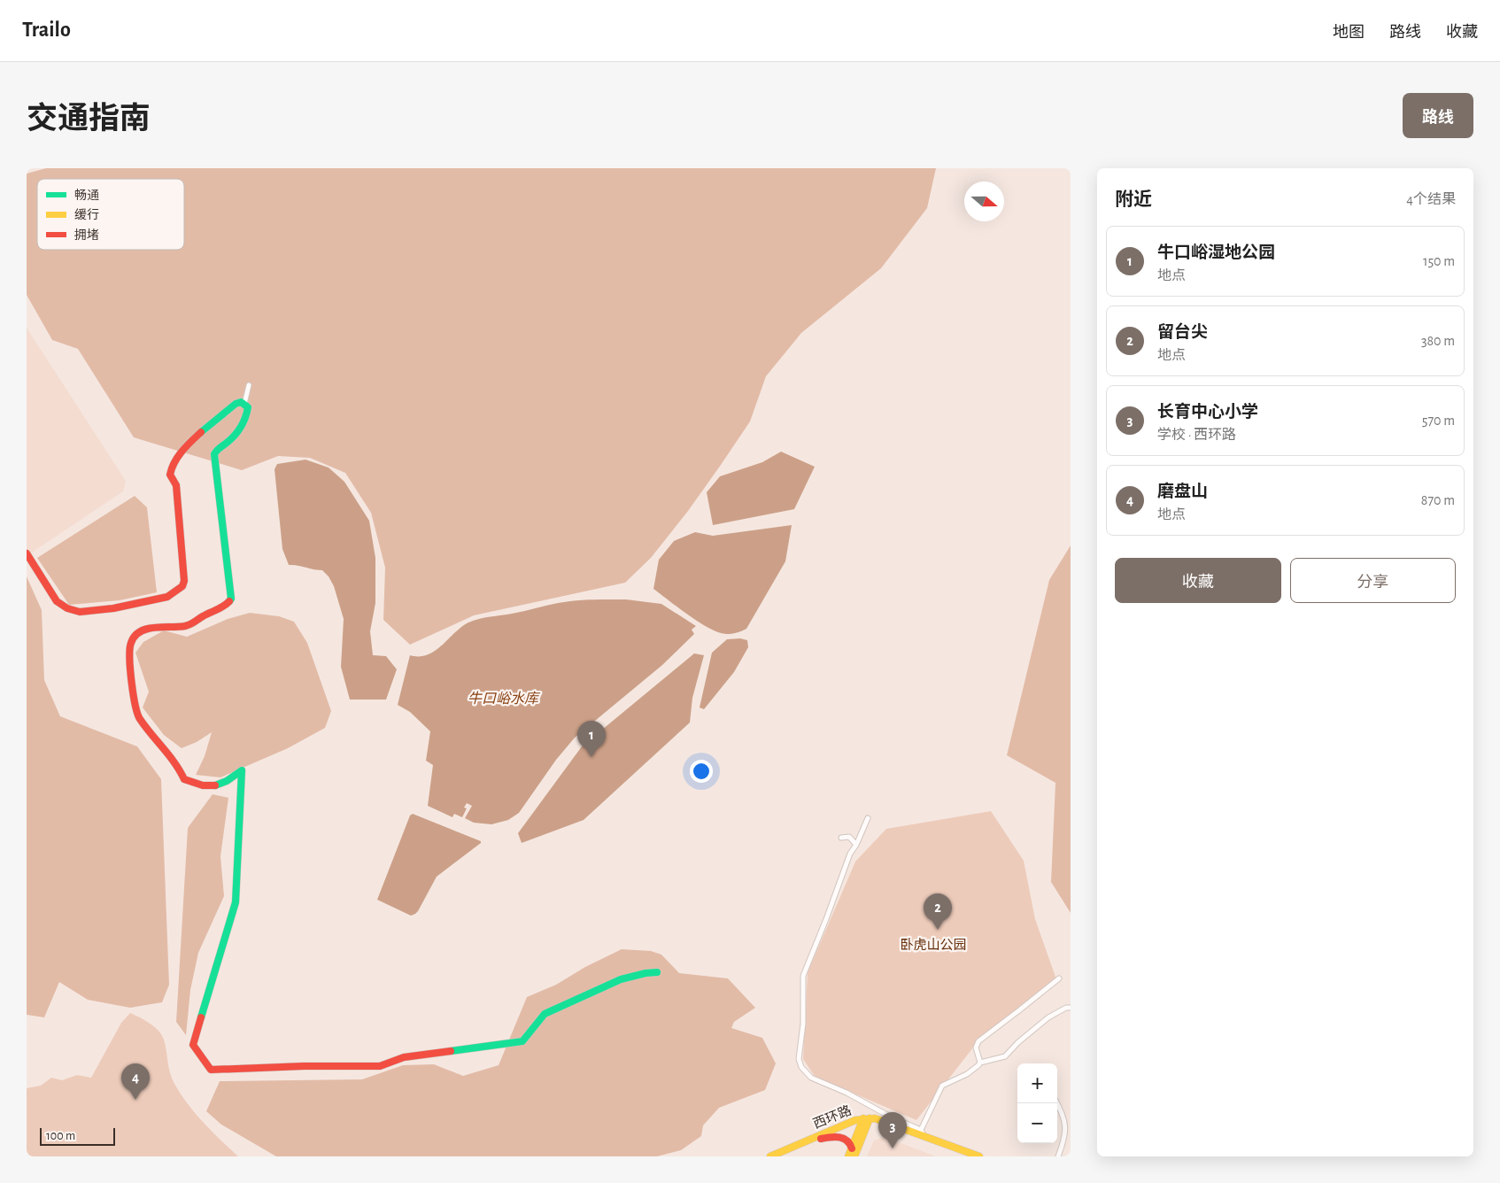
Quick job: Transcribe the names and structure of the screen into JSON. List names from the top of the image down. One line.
{"streets":{"street":["西环路"]},"water":["牛口峪水库"],"parks":["卧虎山公园"],"legend":["畅通","缓行","拥堵"],"scale_bar":"100 m","north":"right","page":{"header":"Trailo","nav":["地图","路线","收藏"],"title":"交通指南","buttons":["路线",["收藏","分享"]],"heading":["附近","4个结果"],"list":[{"mark":"1","name":"牛口峪湿地公园","note":"地点","value":"150 m"},{"mark":"2","name":"留台尖","note":"地点","value":"380 m"},{"mark":"3","name":"长育中心小学","note":"学校 · 西环路","value":"570 m"},{"mark":"4","name":"磨盘山","note":"地点","value":"870 m"}],"pins":["1","2","4","3"],"map_buttons":["+","−"],"scale":"100 m"}}
